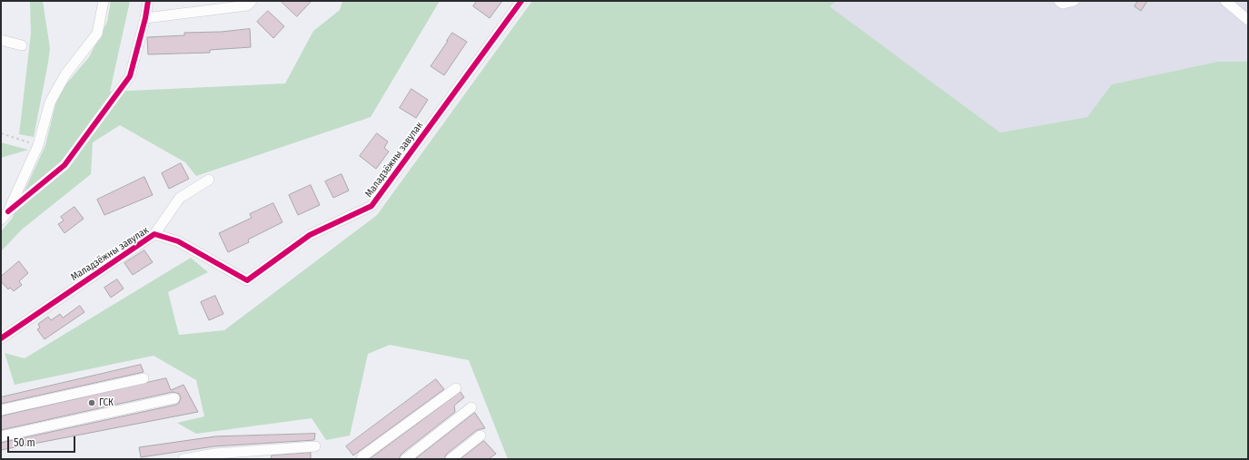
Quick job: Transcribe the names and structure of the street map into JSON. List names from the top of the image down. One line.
{"streets":{"street":["Маладзёжны завулак"]},"places":["ГСК"],"scale_bar":"50 m"}
